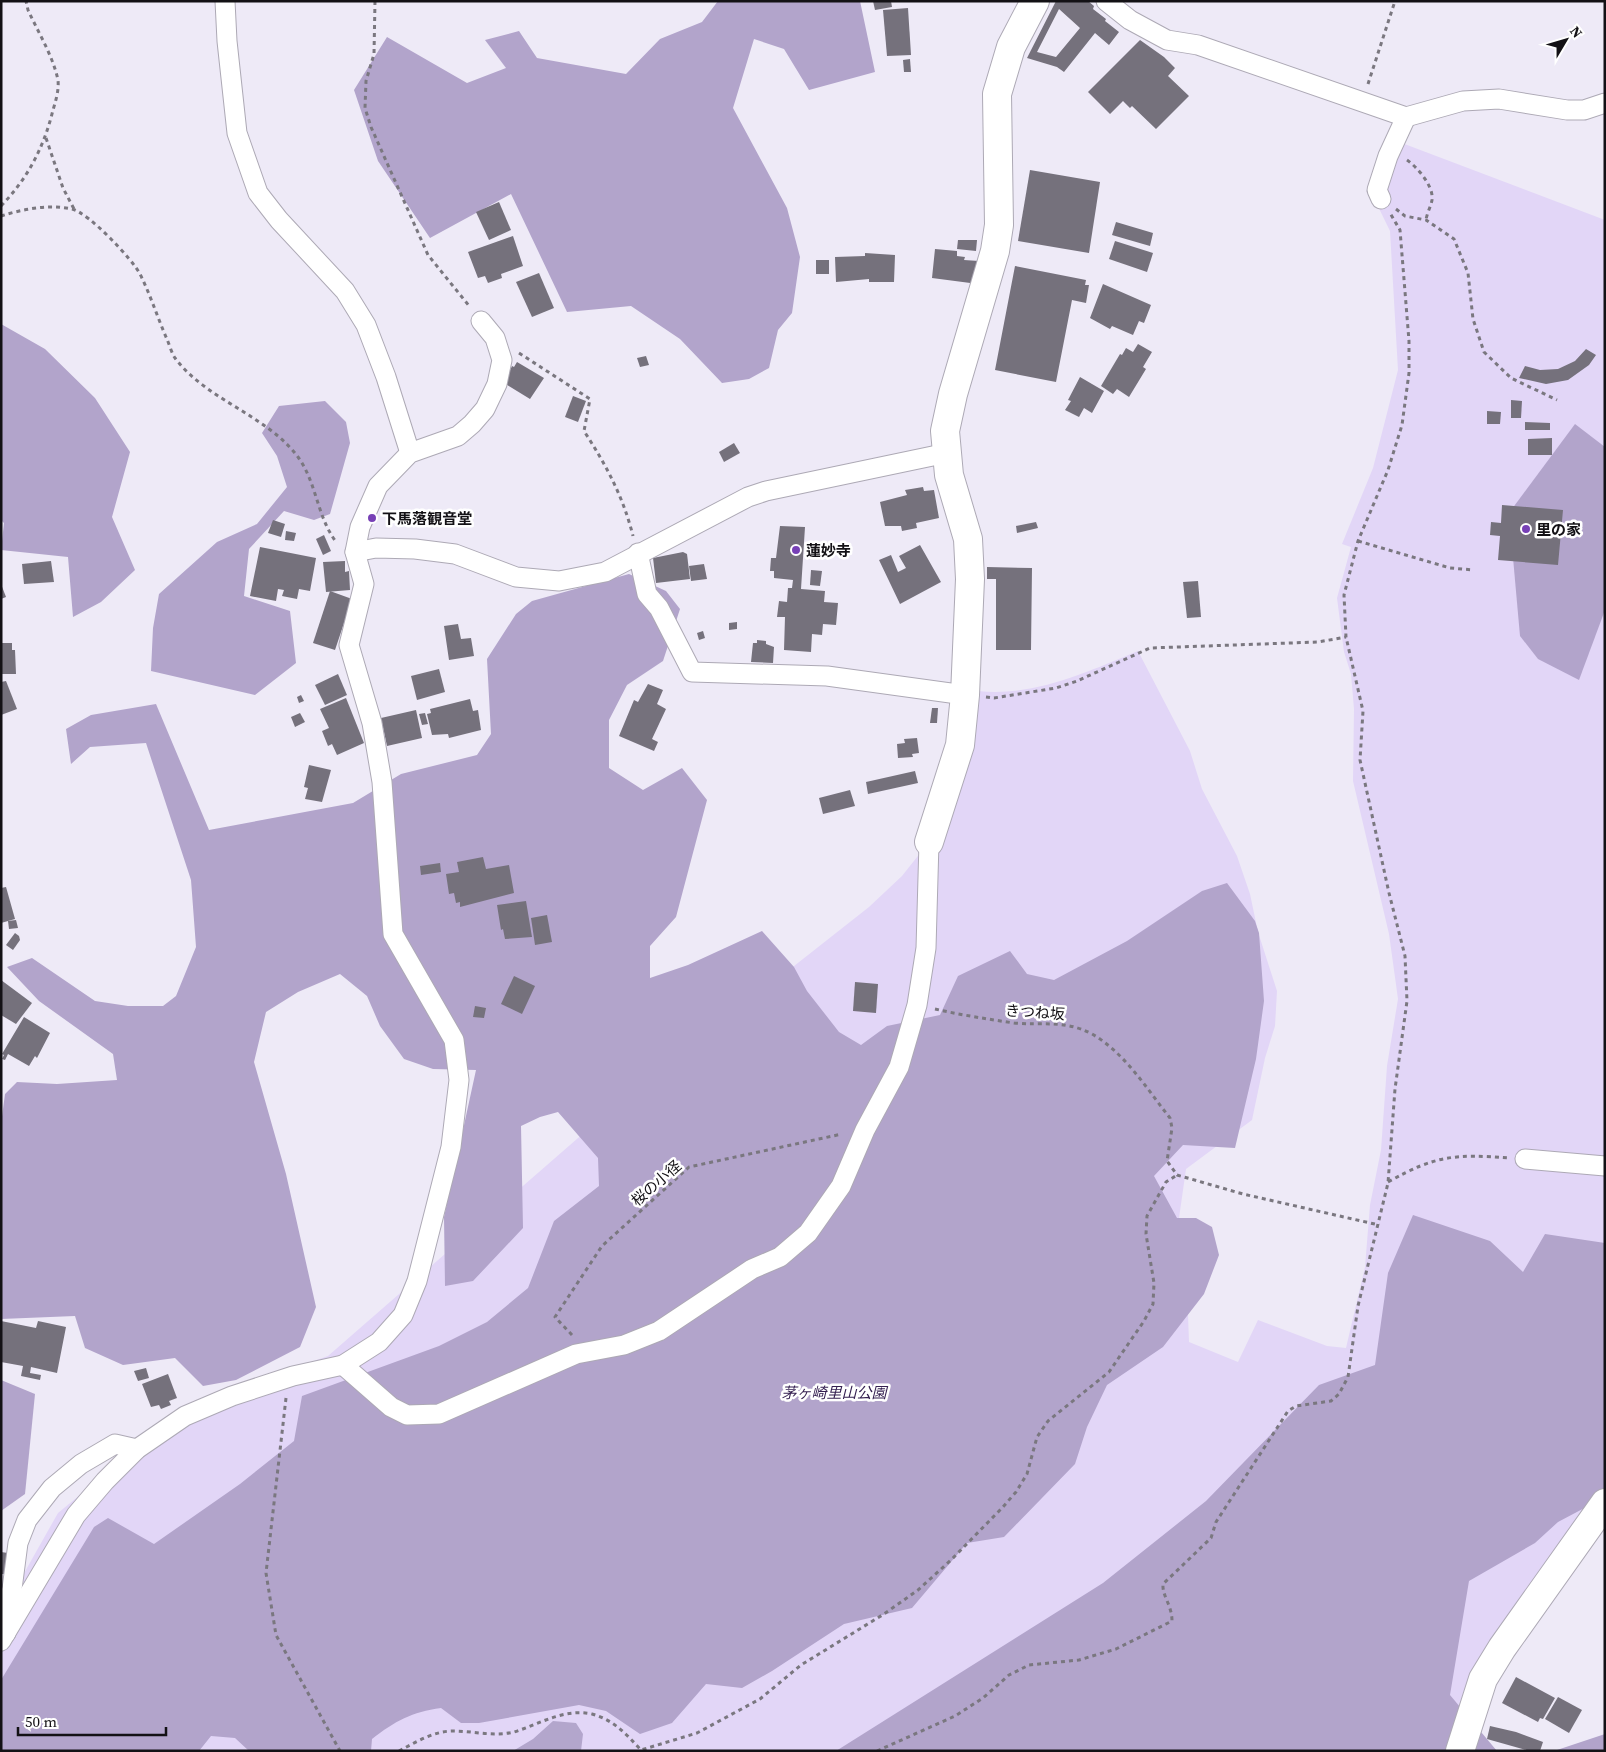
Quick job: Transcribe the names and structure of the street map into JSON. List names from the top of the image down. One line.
{"streets":{"path":["きつね坂","桜の小径"]},"parks":["茅ヶ崎里山公園"],"places":["下馬落観音堂","里の家","蓮妙寺"],"scale_bar":"50 m","north":"top right"}
